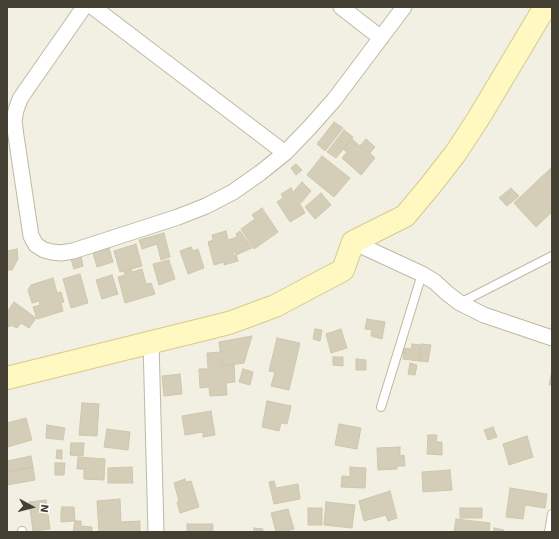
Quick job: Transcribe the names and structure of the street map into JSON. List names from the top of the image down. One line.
{"north":"right"}
